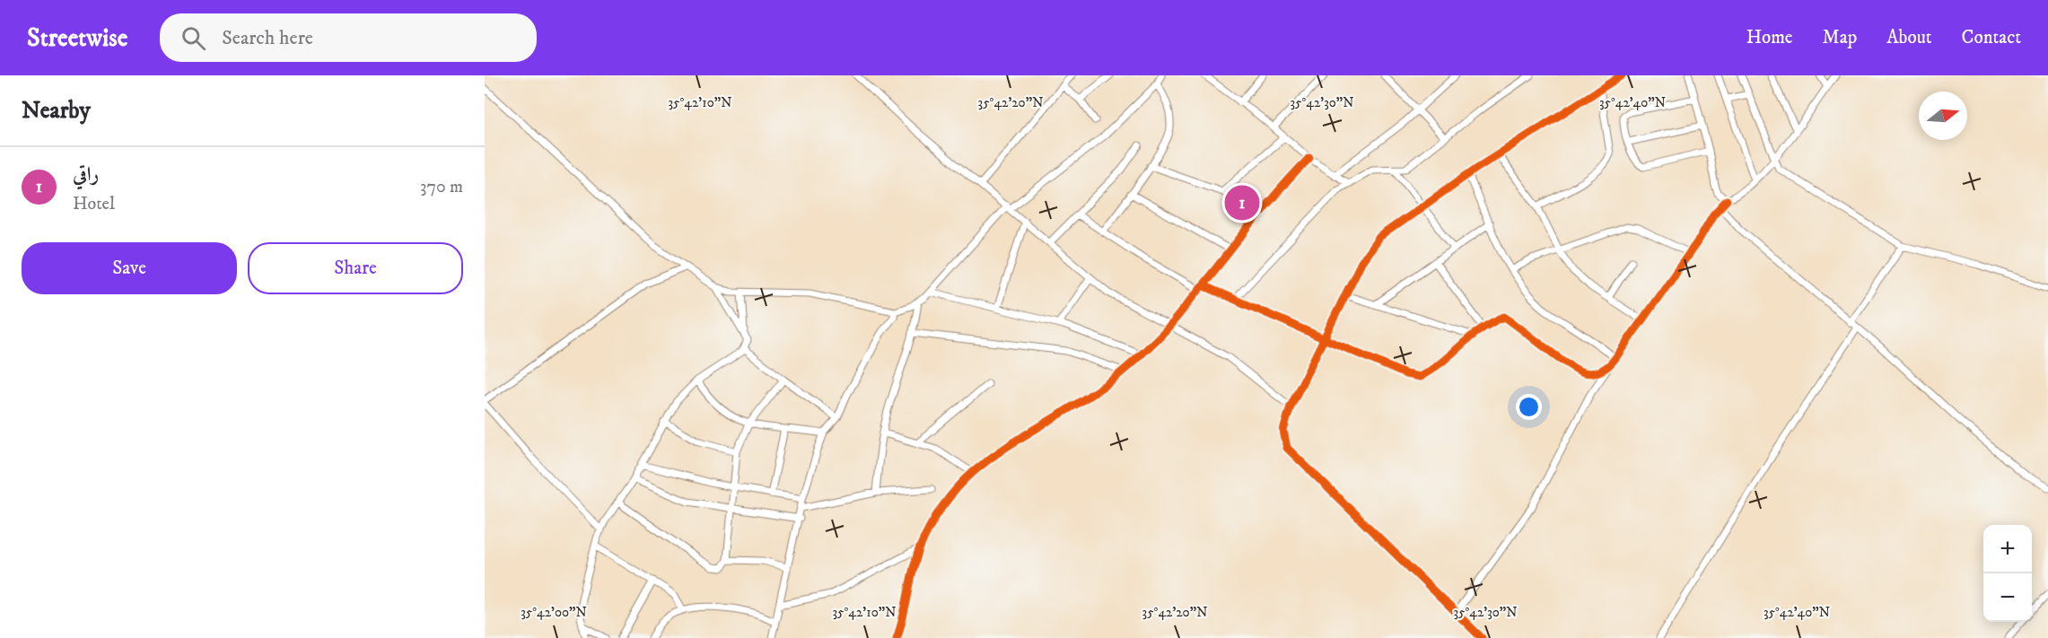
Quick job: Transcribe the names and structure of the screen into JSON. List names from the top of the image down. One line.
{"north":"right","page":{"header":"Streetwise","search":"Search here","nav":["Home","Map","About","Contact"],"heading":"Nearby","list":[{"mark":"1","name":"راقي","note":"Hotel","value":"370 m"}],"pins":"1","buttons":["Save","Share"],"map_buttons":["+","−"]},"coordinates":["35°42'10\"N","35°42'20\"N","35°42'30\"N","35°42'40\"N","35°42'00\"N"]}
